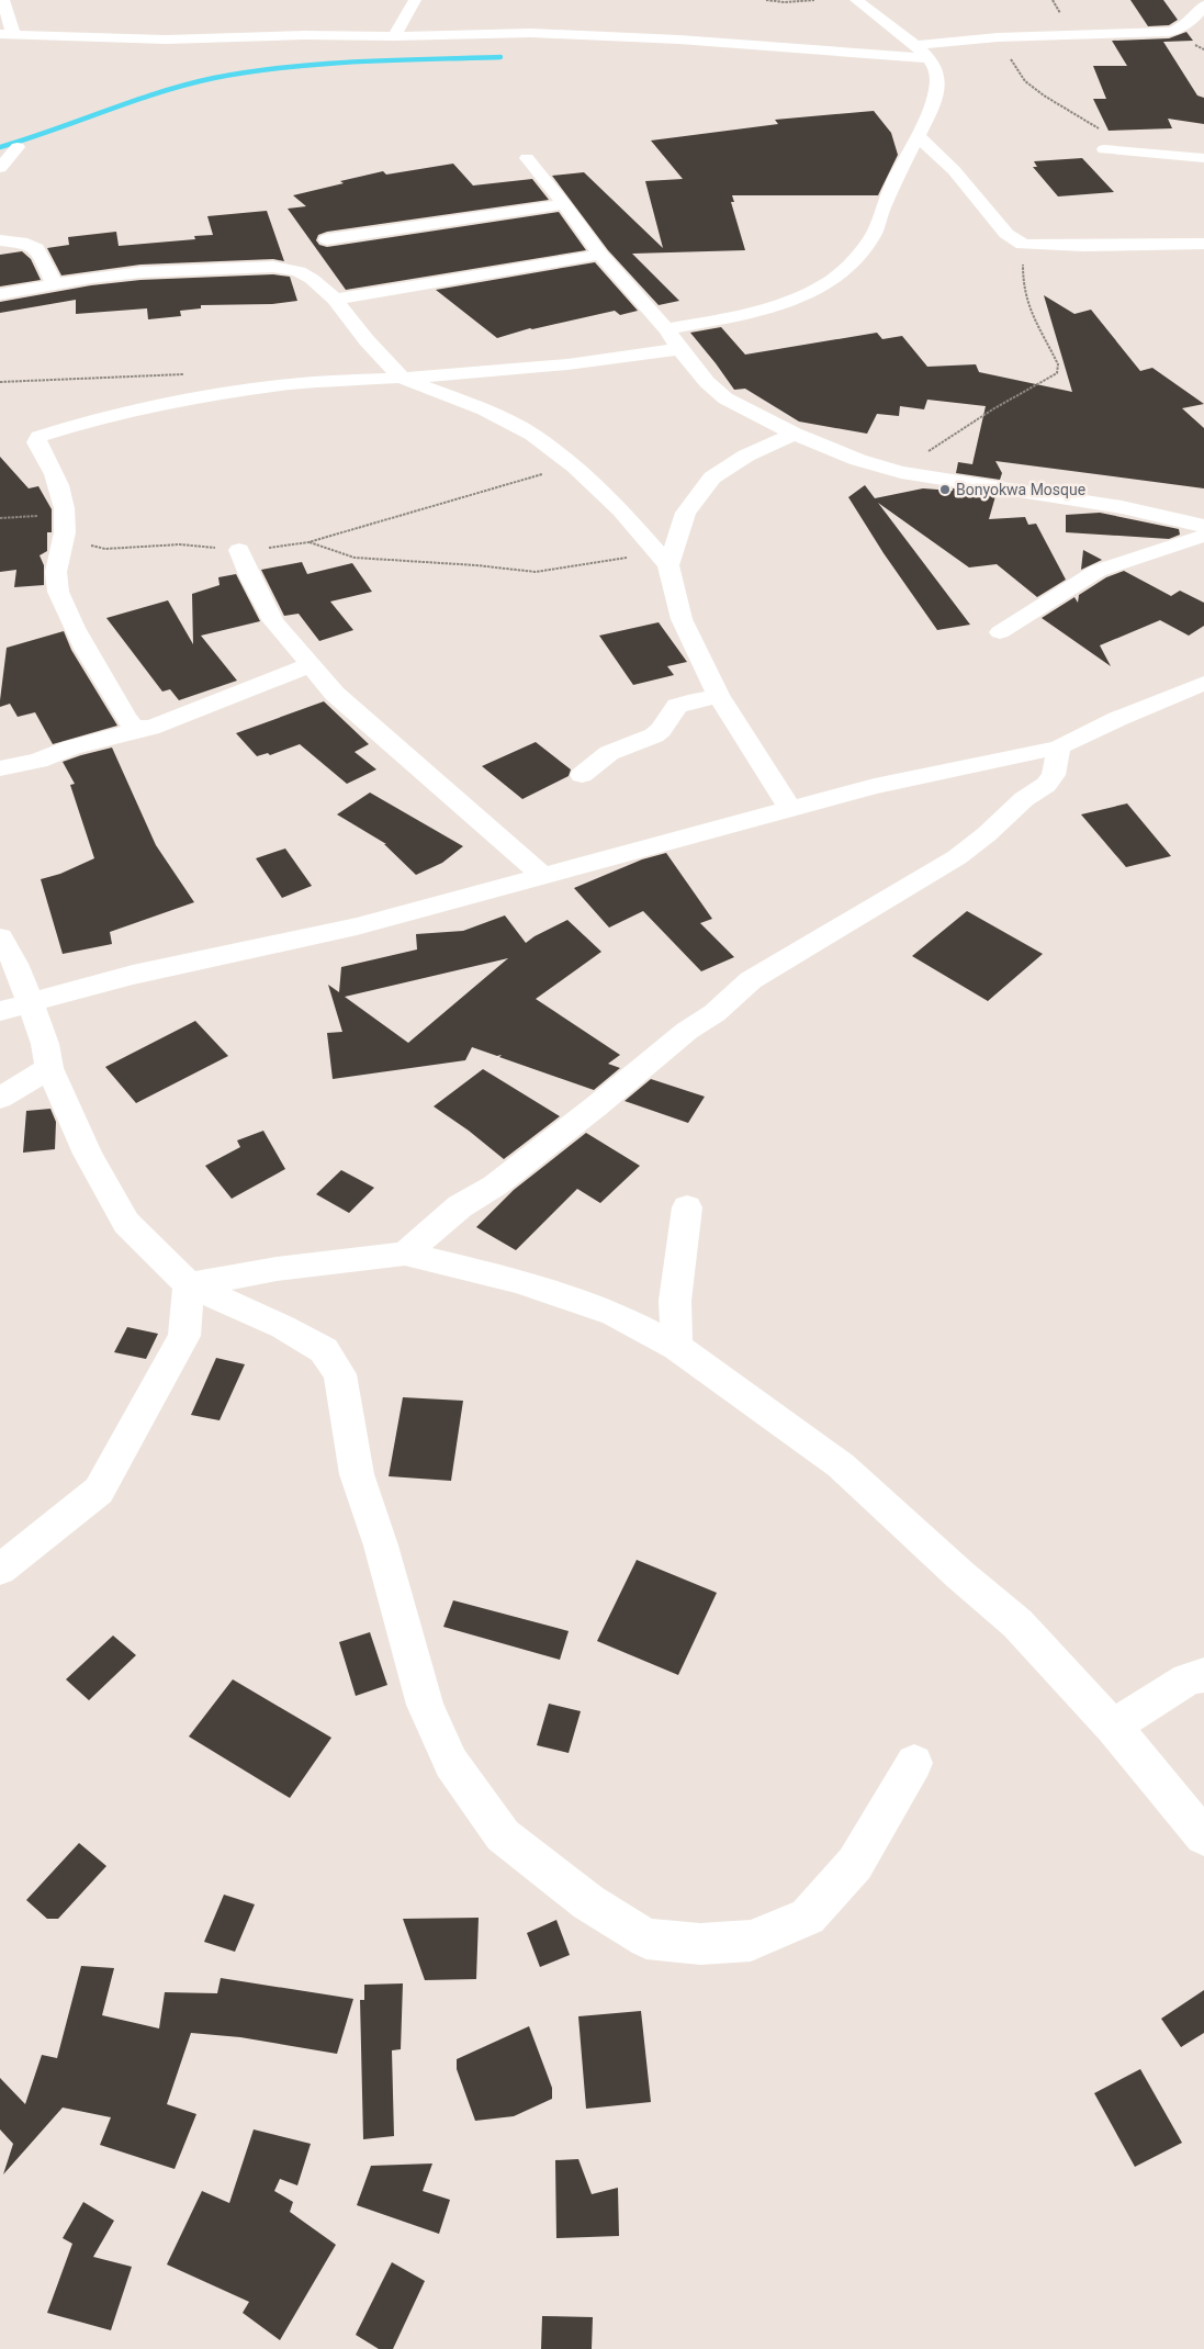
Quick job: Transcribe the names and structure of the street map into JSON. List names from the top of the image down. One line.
{"places":["Bonyokwa Mosque"]}
